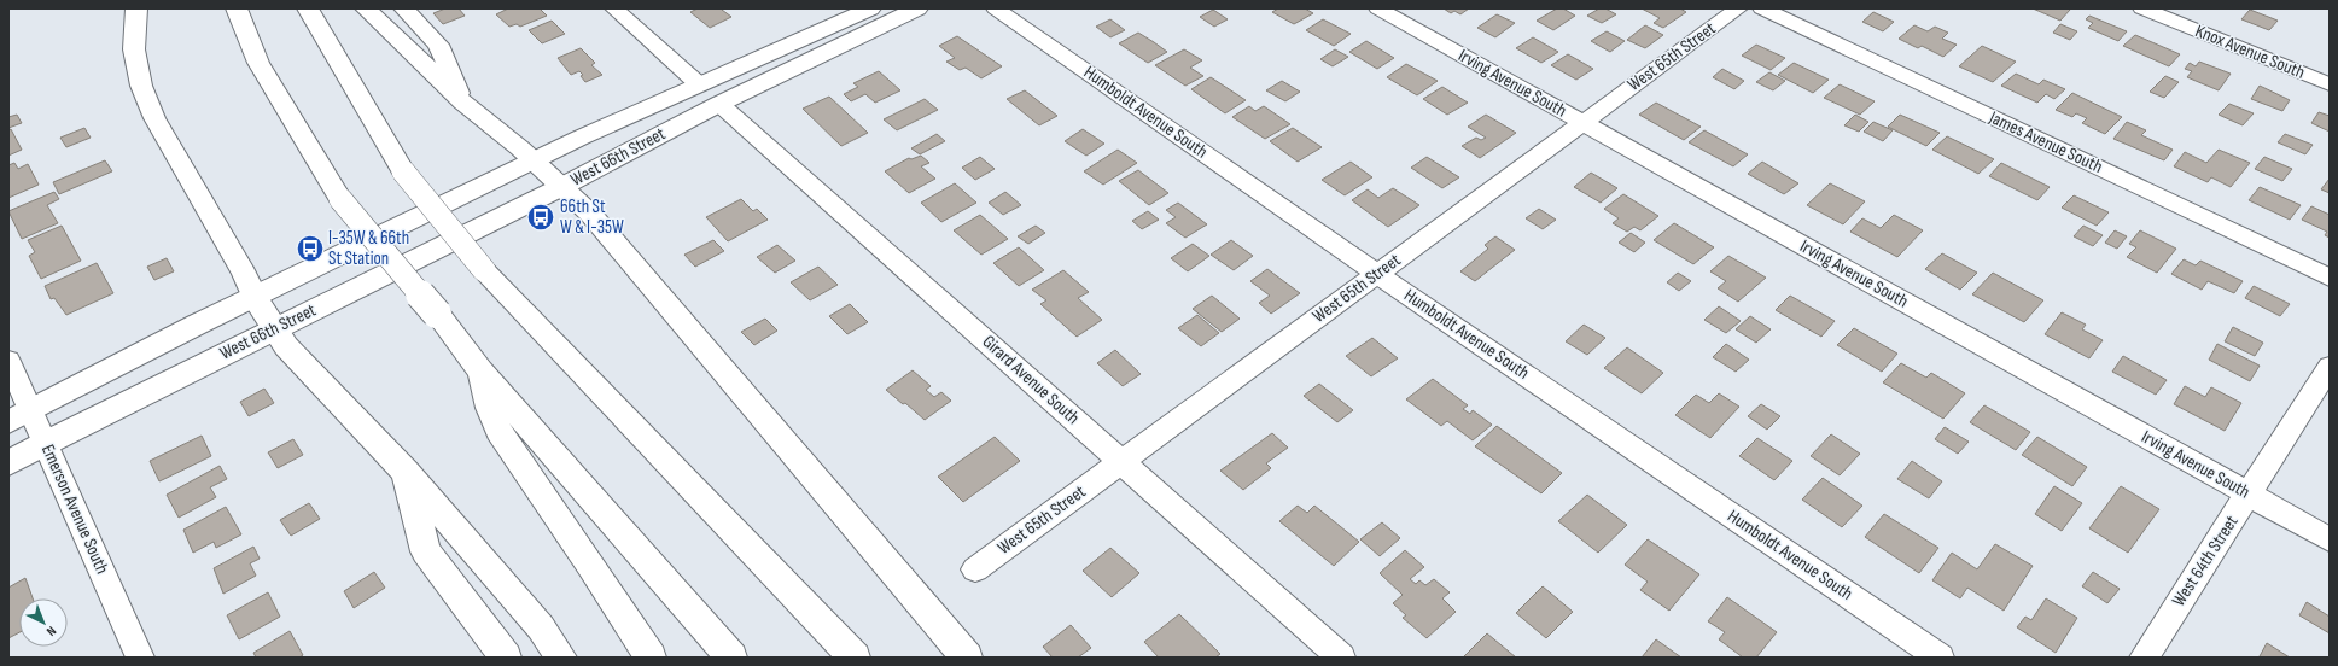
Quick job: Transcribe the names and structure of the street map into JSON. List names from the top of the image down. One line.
{"streets":{"main road":["West 66th Street"],"street":["Knox Avenue South","West 65th Street","Irving Avenue South","Humboldt Avenue South","James Avenue South","Girard Avenue South","Emerson Avenue South","West 64th Street"]},"crossings":[["West 65th Street","Irving Avenue South"],["West 65th Street","Humboldt Avenue South"],["West 65th Street","Girard Avenue South"],["Irving Avenue South","West 64th Street"],["West 66th Street","Girard Avenue South"],["West 66th Street","Emerson Avenue South"]],"places":{"bus stop":["66th St W & I-35W","I-35W & 66th St Station"]},"north":"bottom right"}
